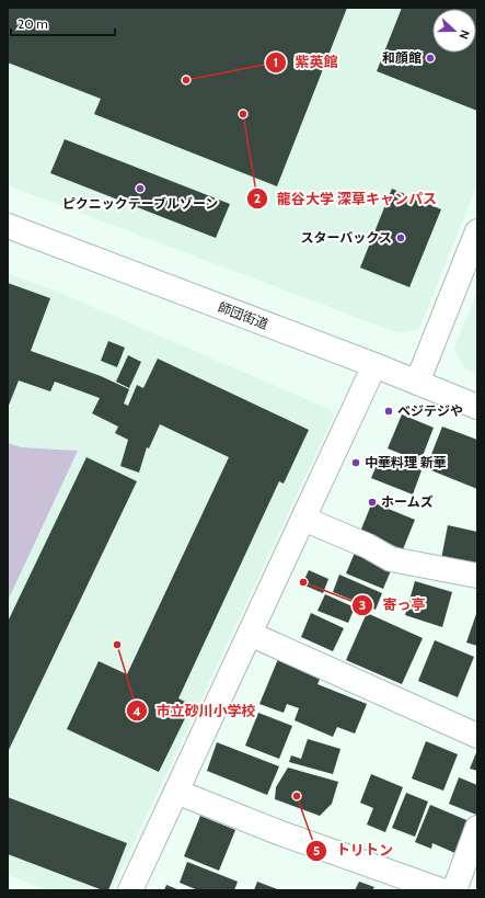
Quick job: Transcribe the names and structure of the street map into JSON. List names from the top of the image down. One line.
{"streets":{"street":["師団街道"]},"places":["和顔館","紫英館","龍谷大学 深草キャンパス","ピクニックテーブルゾーン","スターバックス","ベジテジや","中華料理 新華","ホームズ","寄っ亭","市立砂川小学校","トリトン"],"scale_bar":"20 m","north":"right"}
